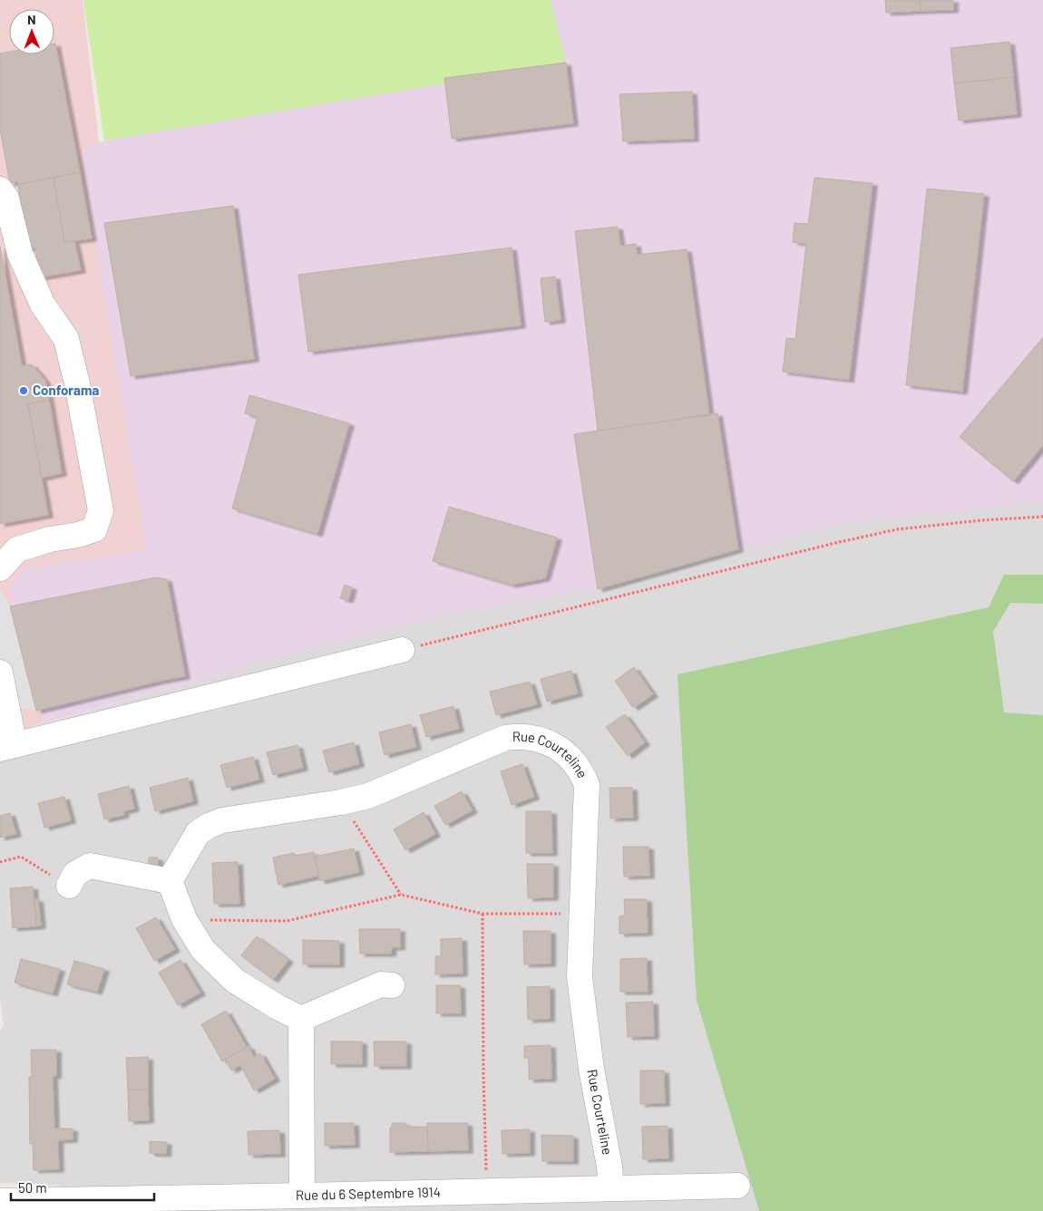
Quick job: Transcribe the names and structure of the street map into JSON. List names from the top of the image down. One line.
{"streets":{"street":["Rue Courteline","Rue du 6 Septembre 1914"]},"crossings":[["Rue Courteline","Rue du 6 Septembre 1914"]],"places":["Conforama"],"scale_bar":"50 m","north":"top"}
